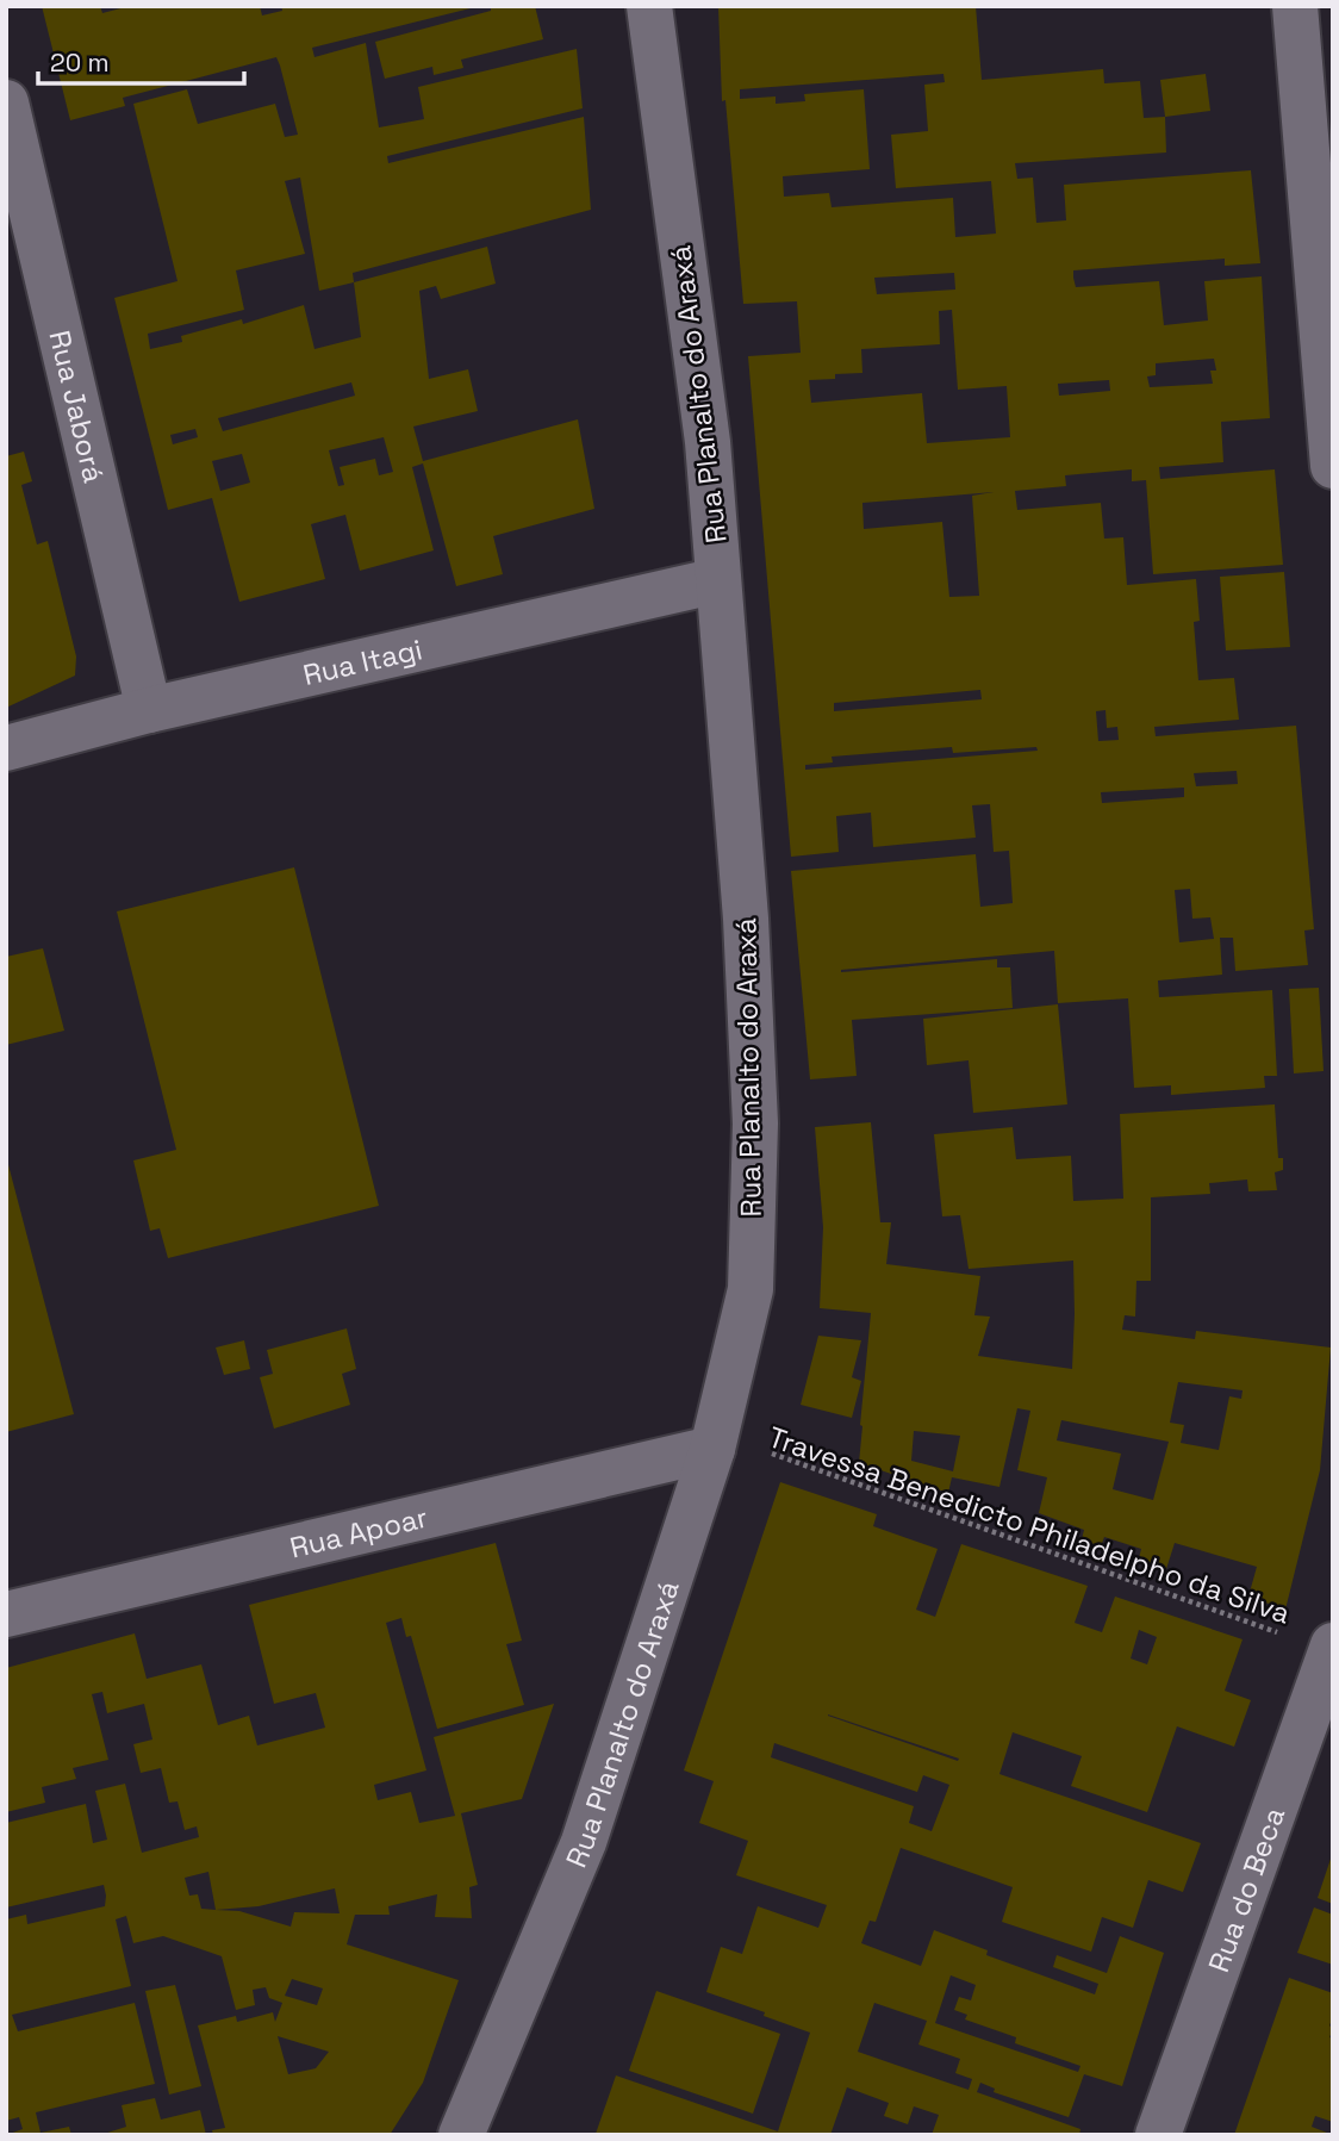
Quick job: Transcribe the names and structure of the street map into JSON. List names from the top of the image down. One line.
{"streets":{"street":["Rua Planalto do Araxá","Rua Jaborá","Rua Itagi","Rua Apoar","Rua do Beca"],"path":["Travessa Benedicto Philadelpho da Silva"]},"crossings":[["Rua Planalto do Araxá","Rua Itagi"],["Rua Planalto do Araxá","Travessa Benedicto Philadelpho da Silva"],["Rua Planalto do Araxá","Rua Apoar"],["Rua Jaborá","Rua Itagi"],["Travessa Benedicto Philadelpho da Silva","Rua Apoar"],["Travessa Benedicto Philadelpho da Silva","Rua do Beca"]],"scale_bar":"20 m"}
